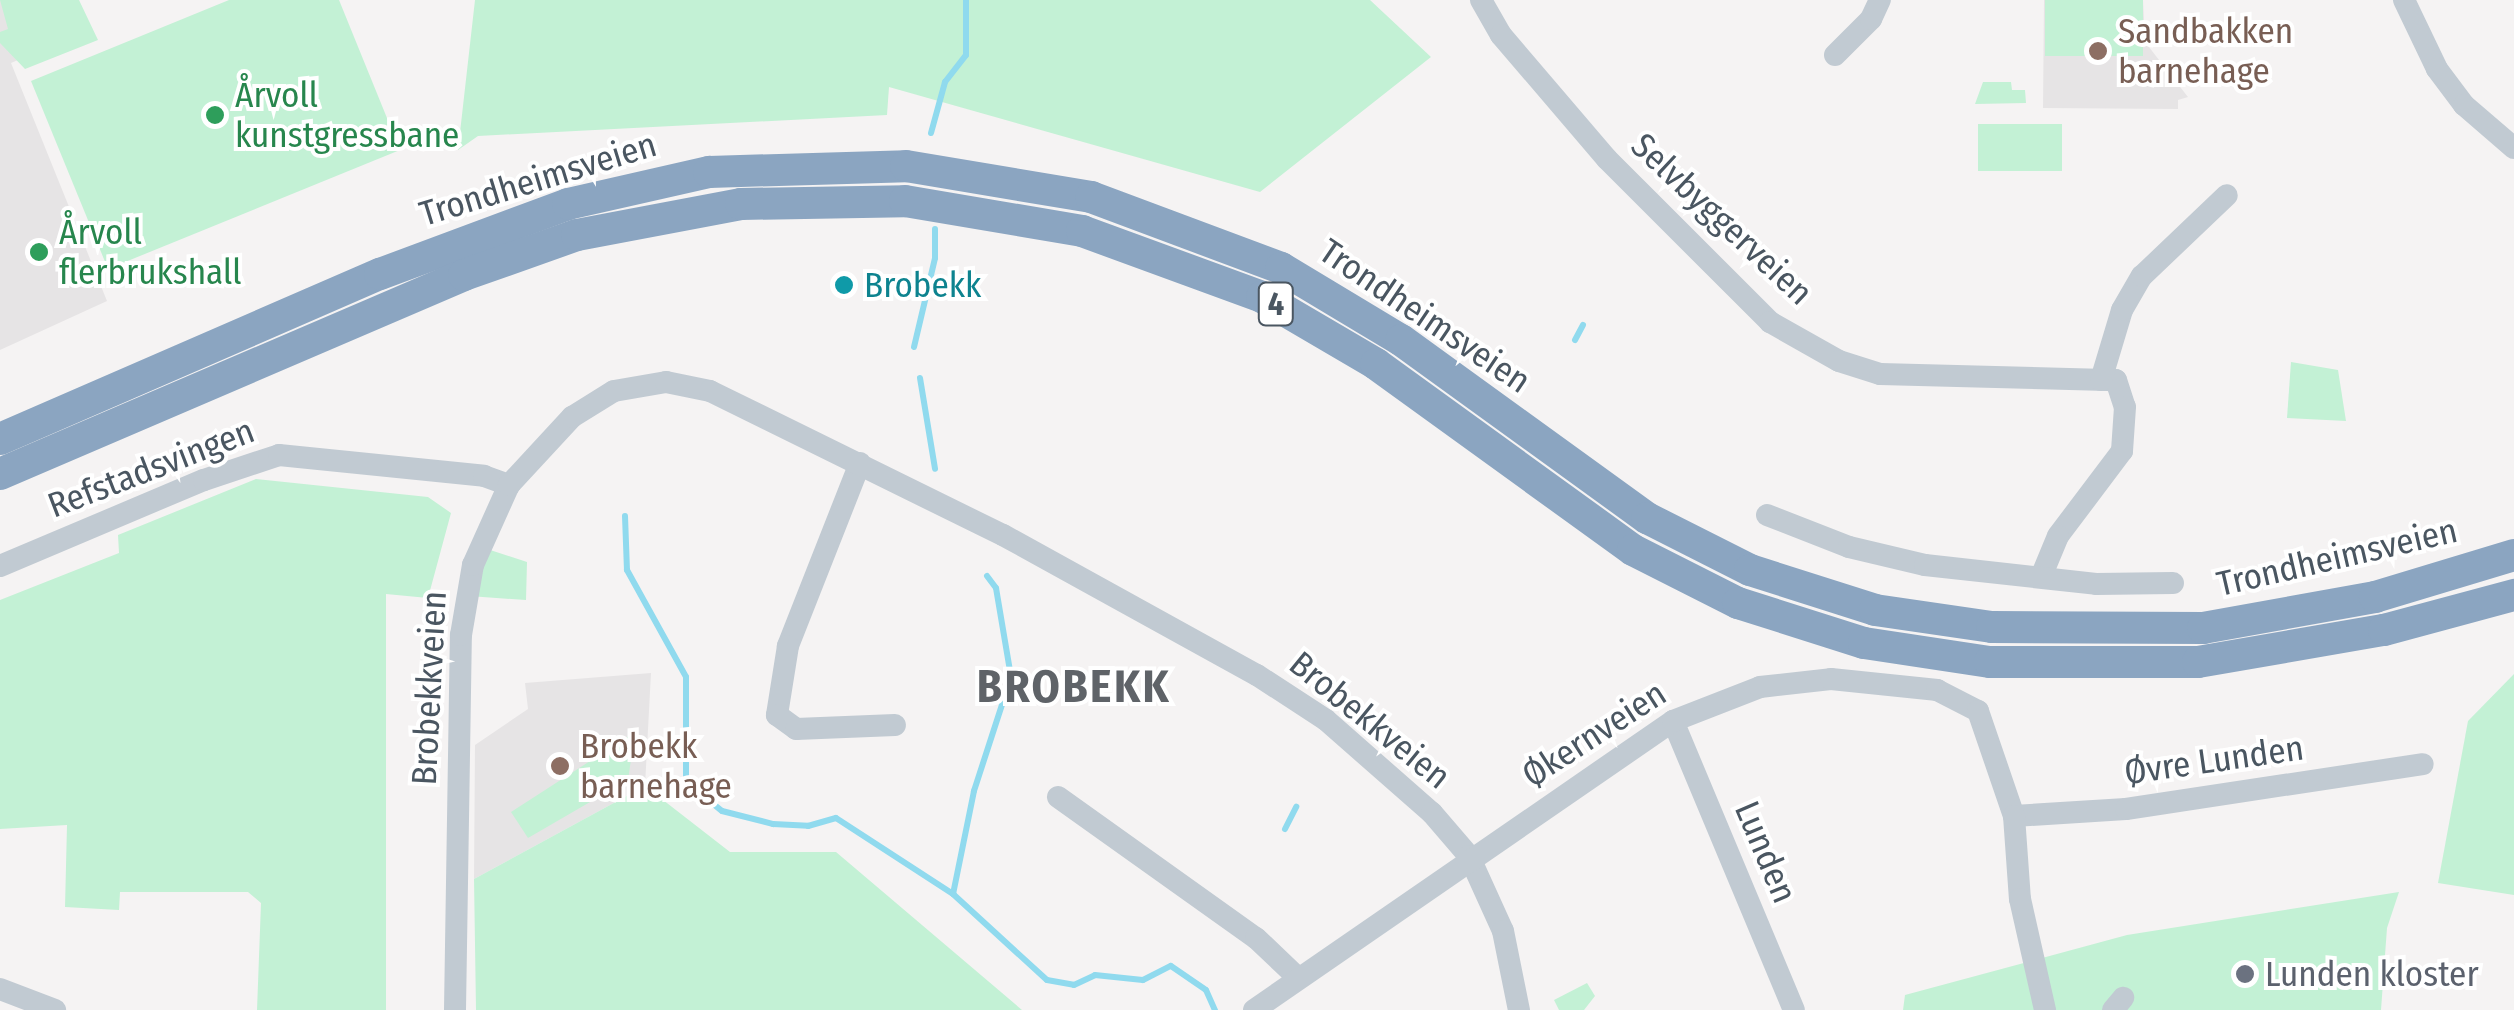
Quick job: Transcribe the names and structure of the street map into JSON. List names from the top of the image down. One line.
{"streets":{"highway":["Trondheimsveien","4"],"street":["Selvbyggerveien","Refstadsvingen","Brobekkveien","Økernveien","Øvre Lunden","Lunden"]},"crossings":[["Refstadsvingen","Brobekkveien"],["Brobekkveien","Økernveien"],["Økernveien","Øvre Lunden"],["Økernveien","Lunden"]],"districts":["BROBEKK"],"places":["Sandbakken barnehage","Årvoll kunstgressbane","Årvoll flerbrukshall","Brobekk","Brobekk barnehage","Lunden kloster"]}
